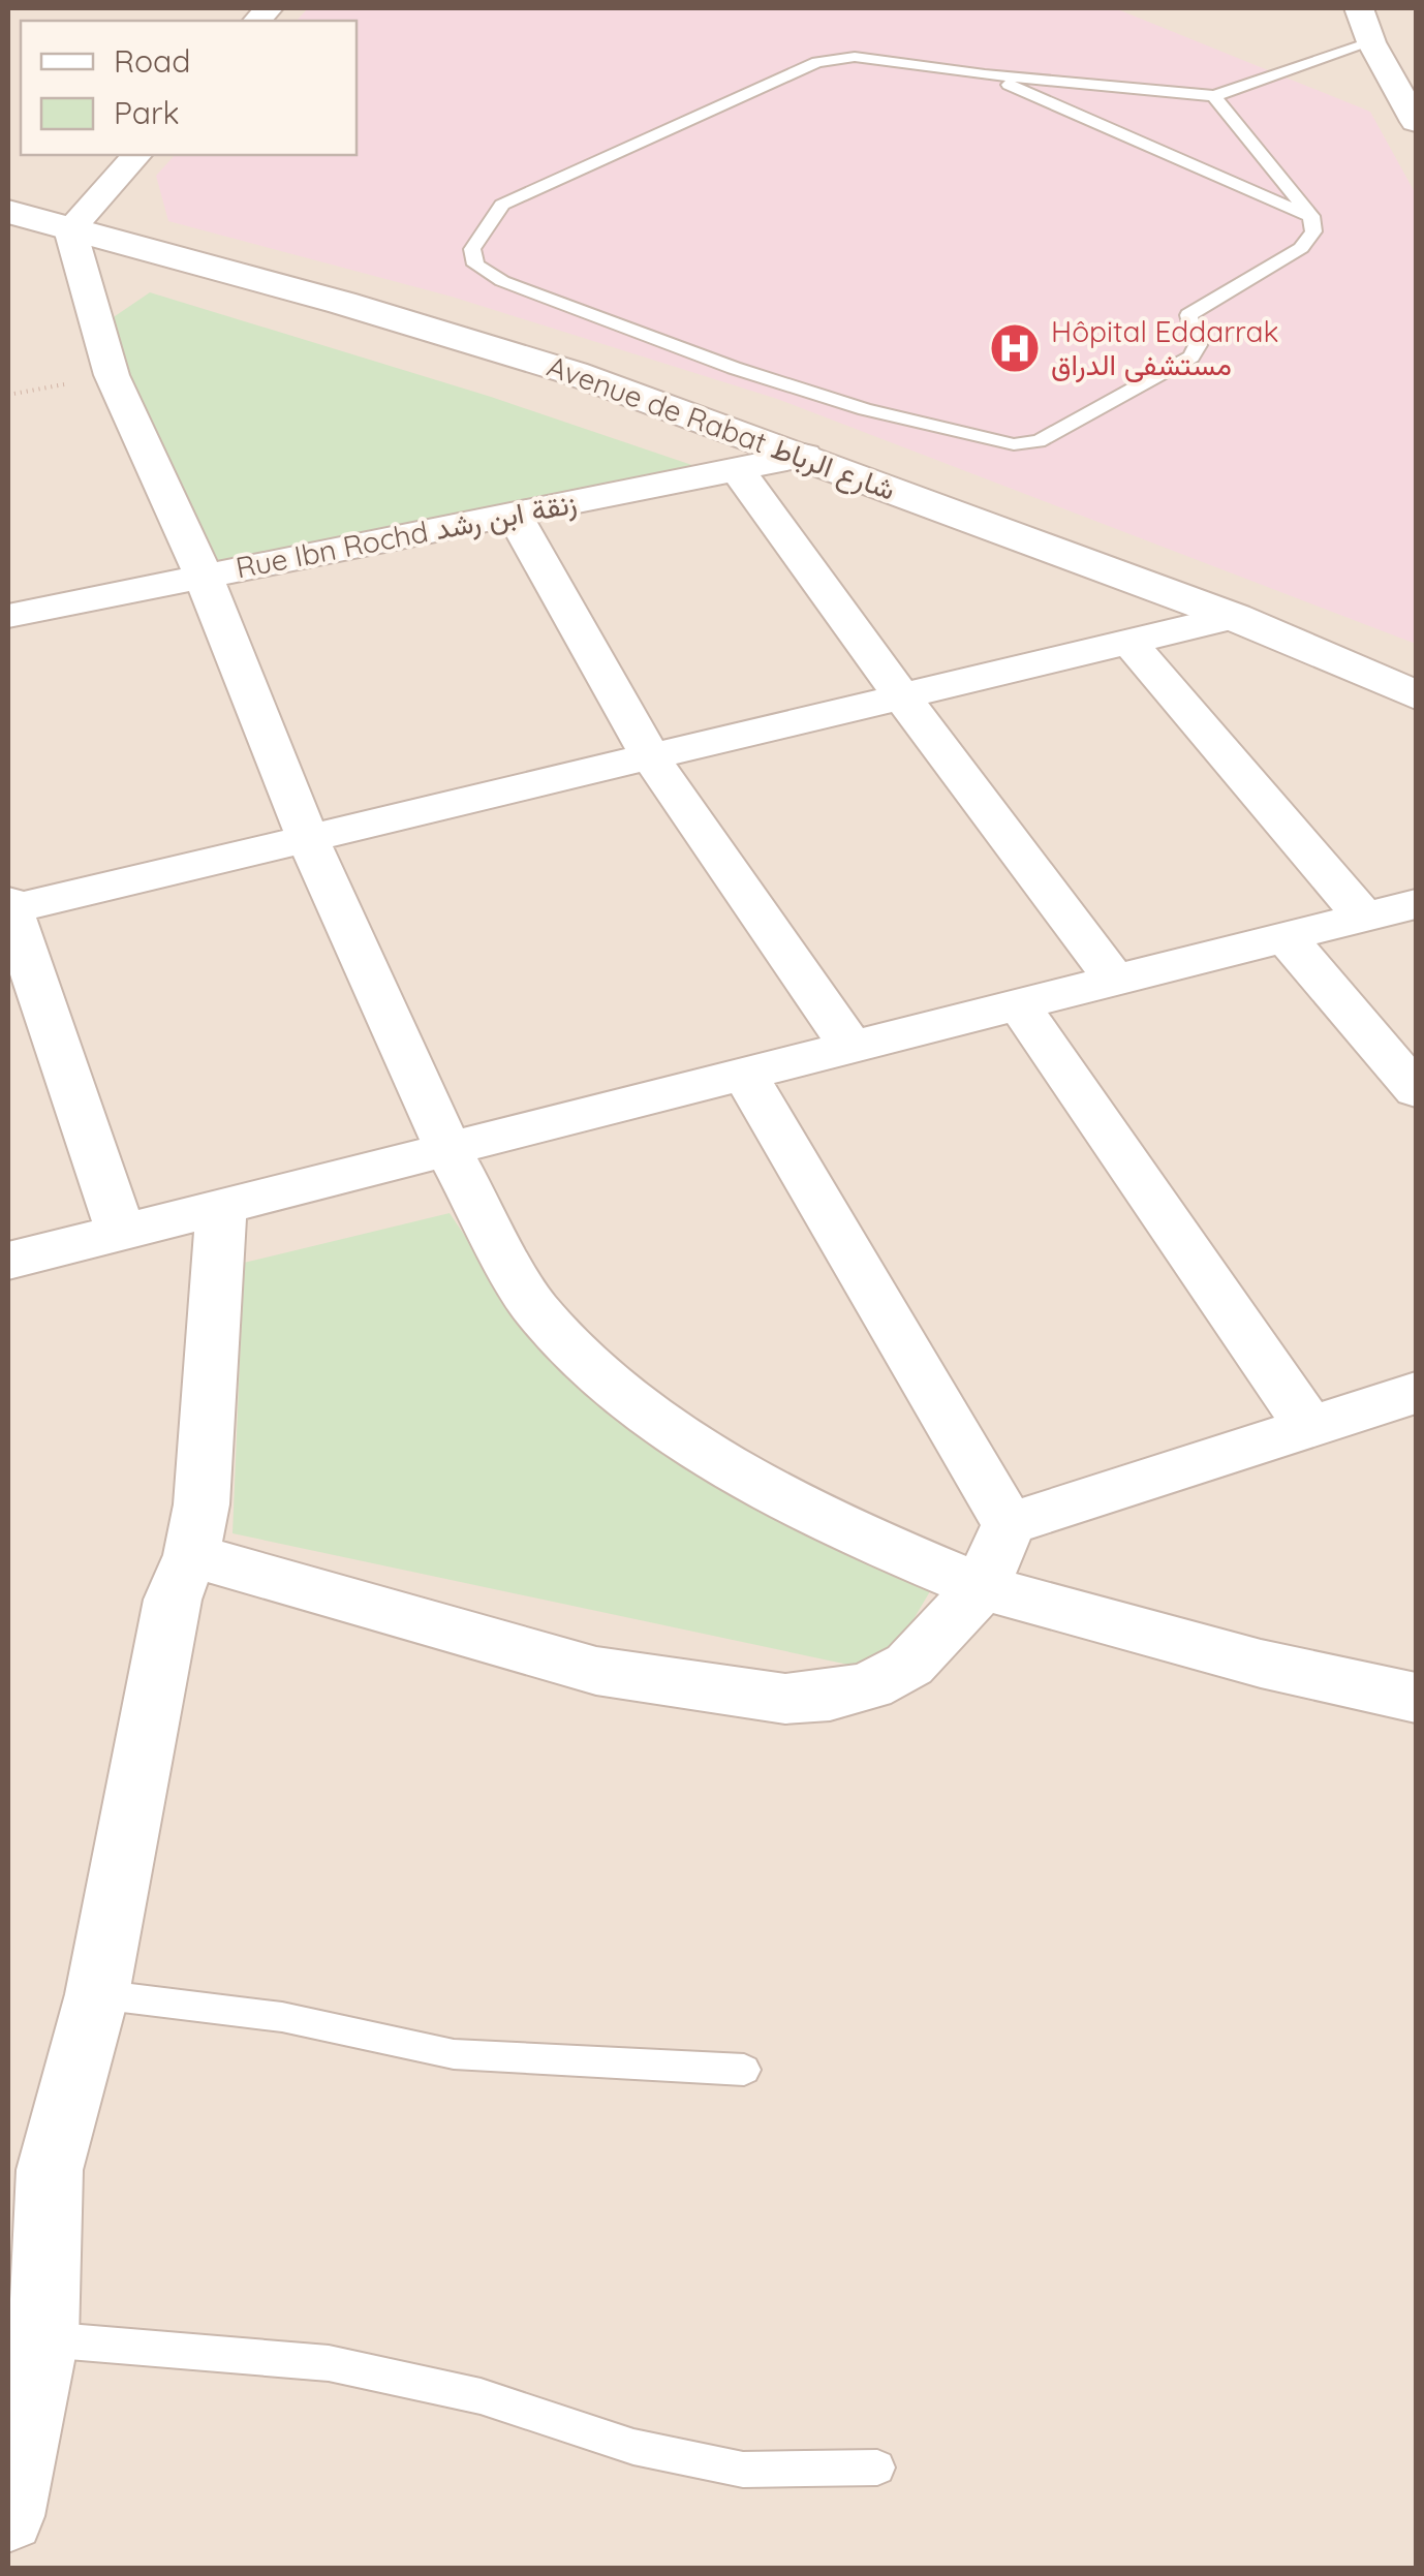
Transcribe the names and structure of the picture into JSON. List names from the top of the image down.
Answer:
{
  "streets": {
    "street": ["Avenue de Rabat شارع الرباط", "Rue Ibn Rochd زنقة ابن رشد"]
  },
  "crossings": [
    ["Avenue de Rabat شارع الرباط", "Rue Ibn Rochd زنقة ابن رشد"]
  ],
  "places": {
    "hospital": ["Hôpital Eddarrak مستشفى الدراق"]
  },
  "legend": ["Road", "Park"]
}
